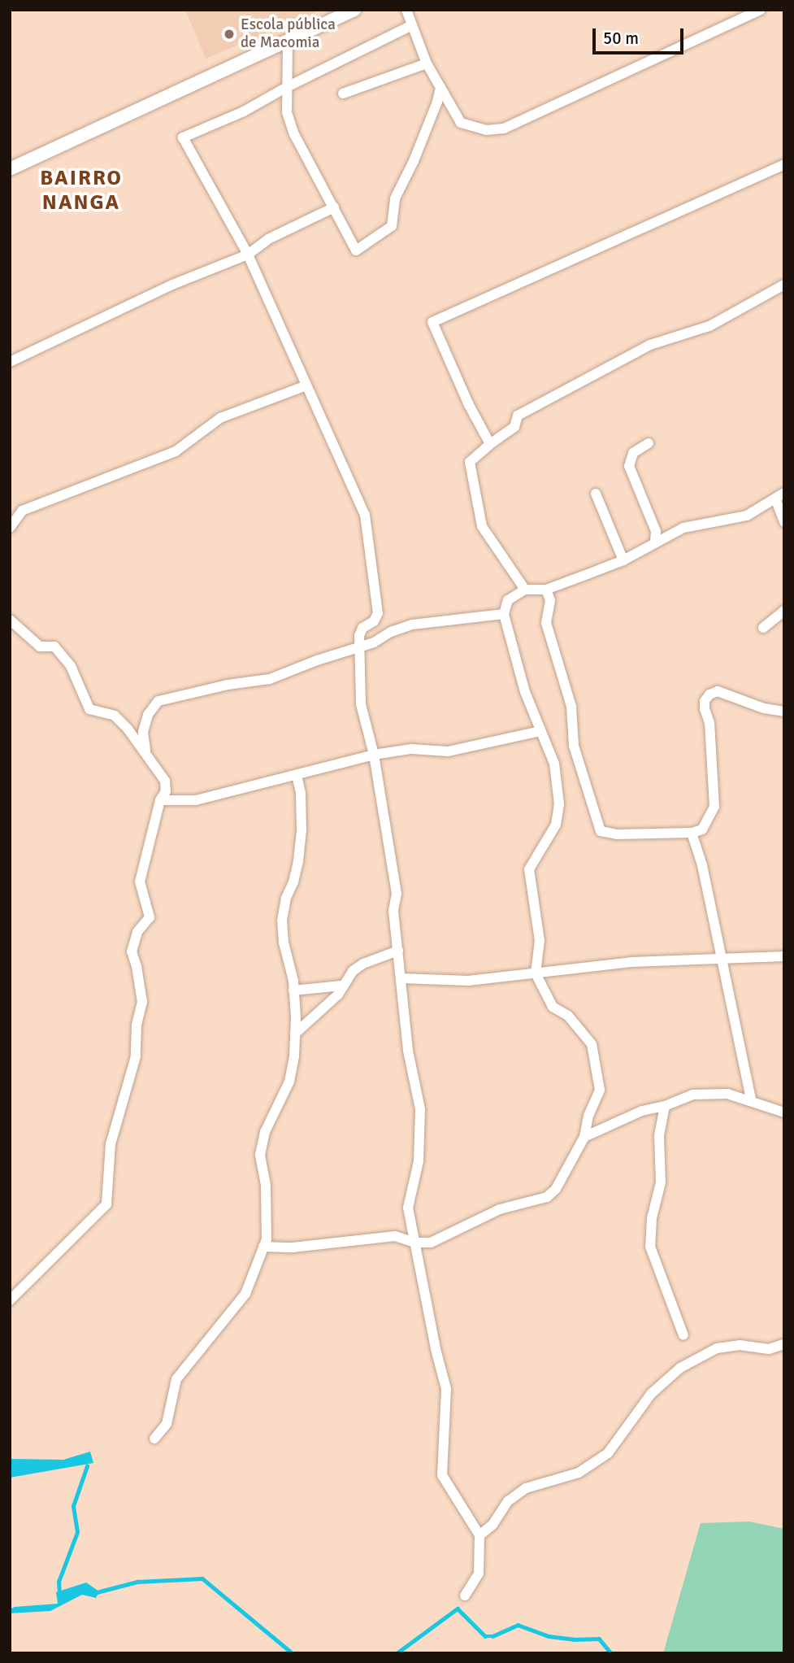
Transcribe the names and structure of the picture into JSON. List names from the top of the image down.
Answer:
{
  "districts": ["BAIRRO NANGA"],
  "places": ["Escola pública de Macomia"],
  "scale_bar": "50 m"
}
